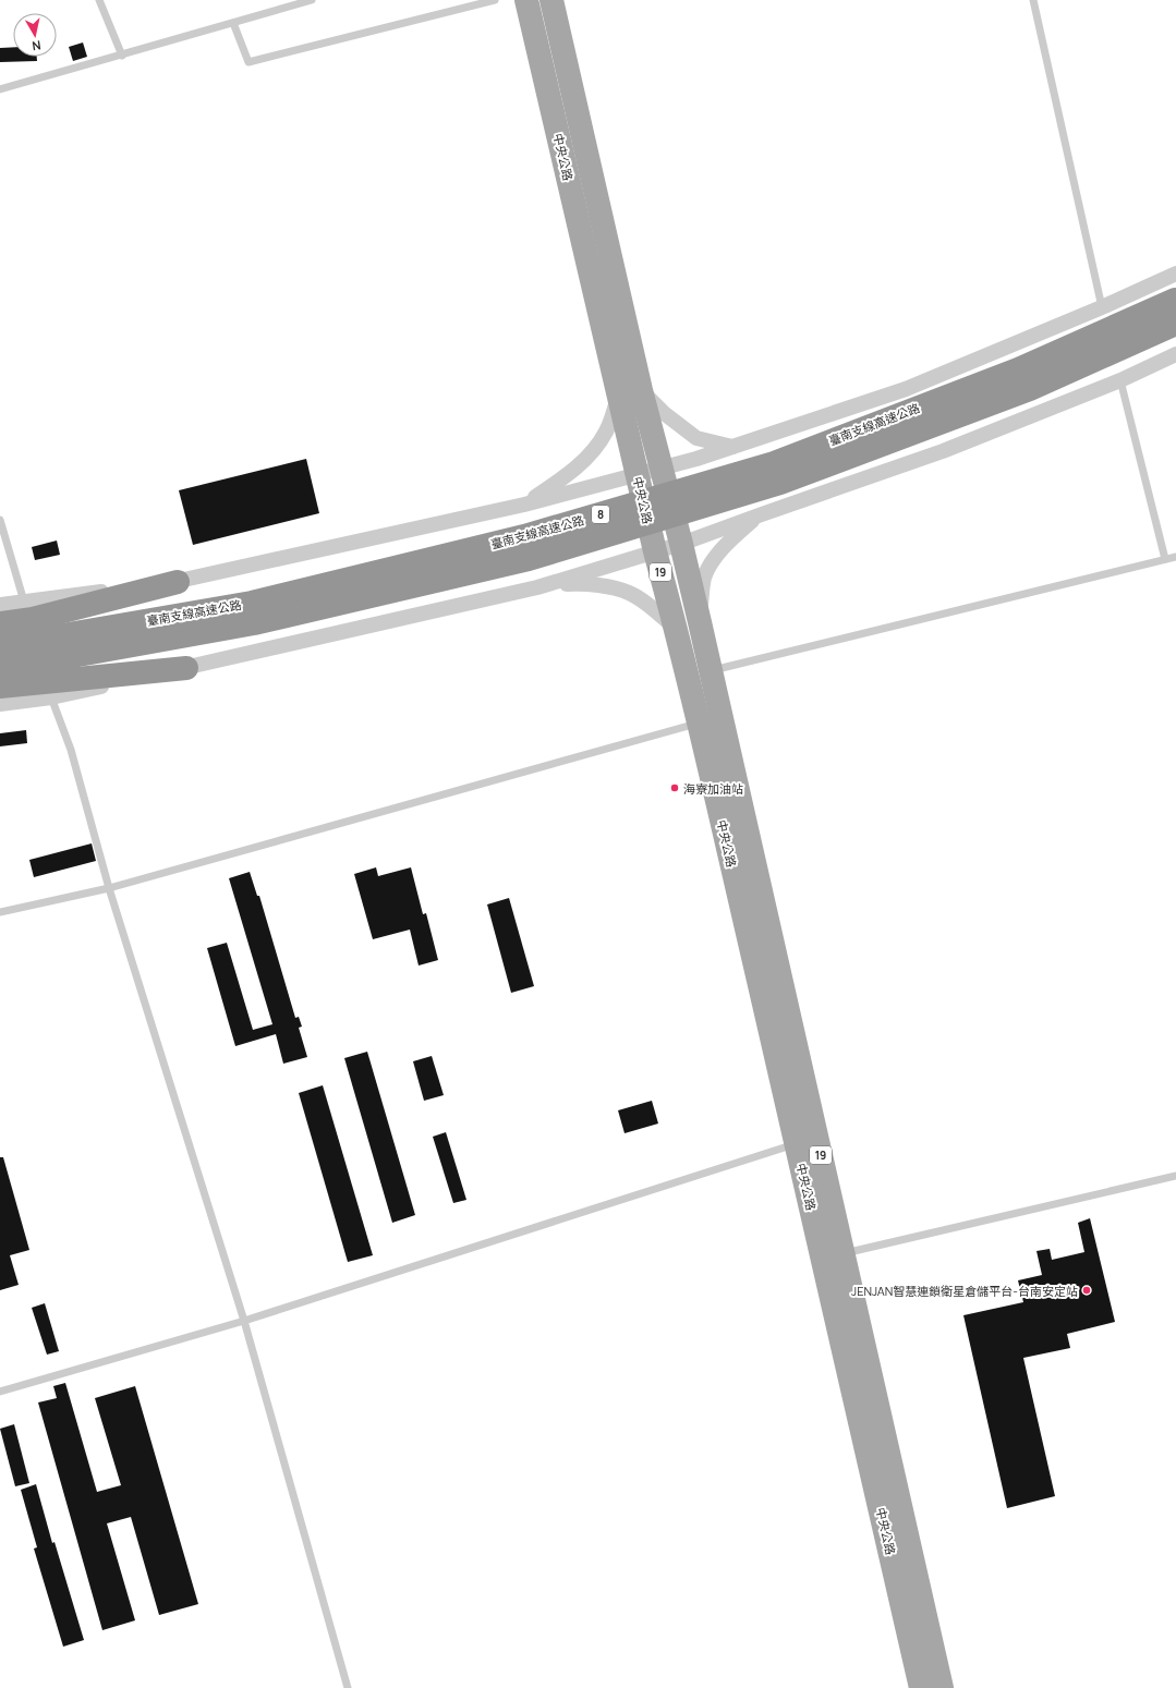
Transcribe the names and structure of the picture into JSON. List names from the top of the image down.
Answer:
{
  "streets": {
    "highway": ["臺南支線高速公路", "8"],
    "main road": ["中央公路", "19"]
  },
  "places": ["海寮加油站", "JENJAN智慧連鎖衛星倉儲平台-台南安定站"],
  "north": "bottom"
}
